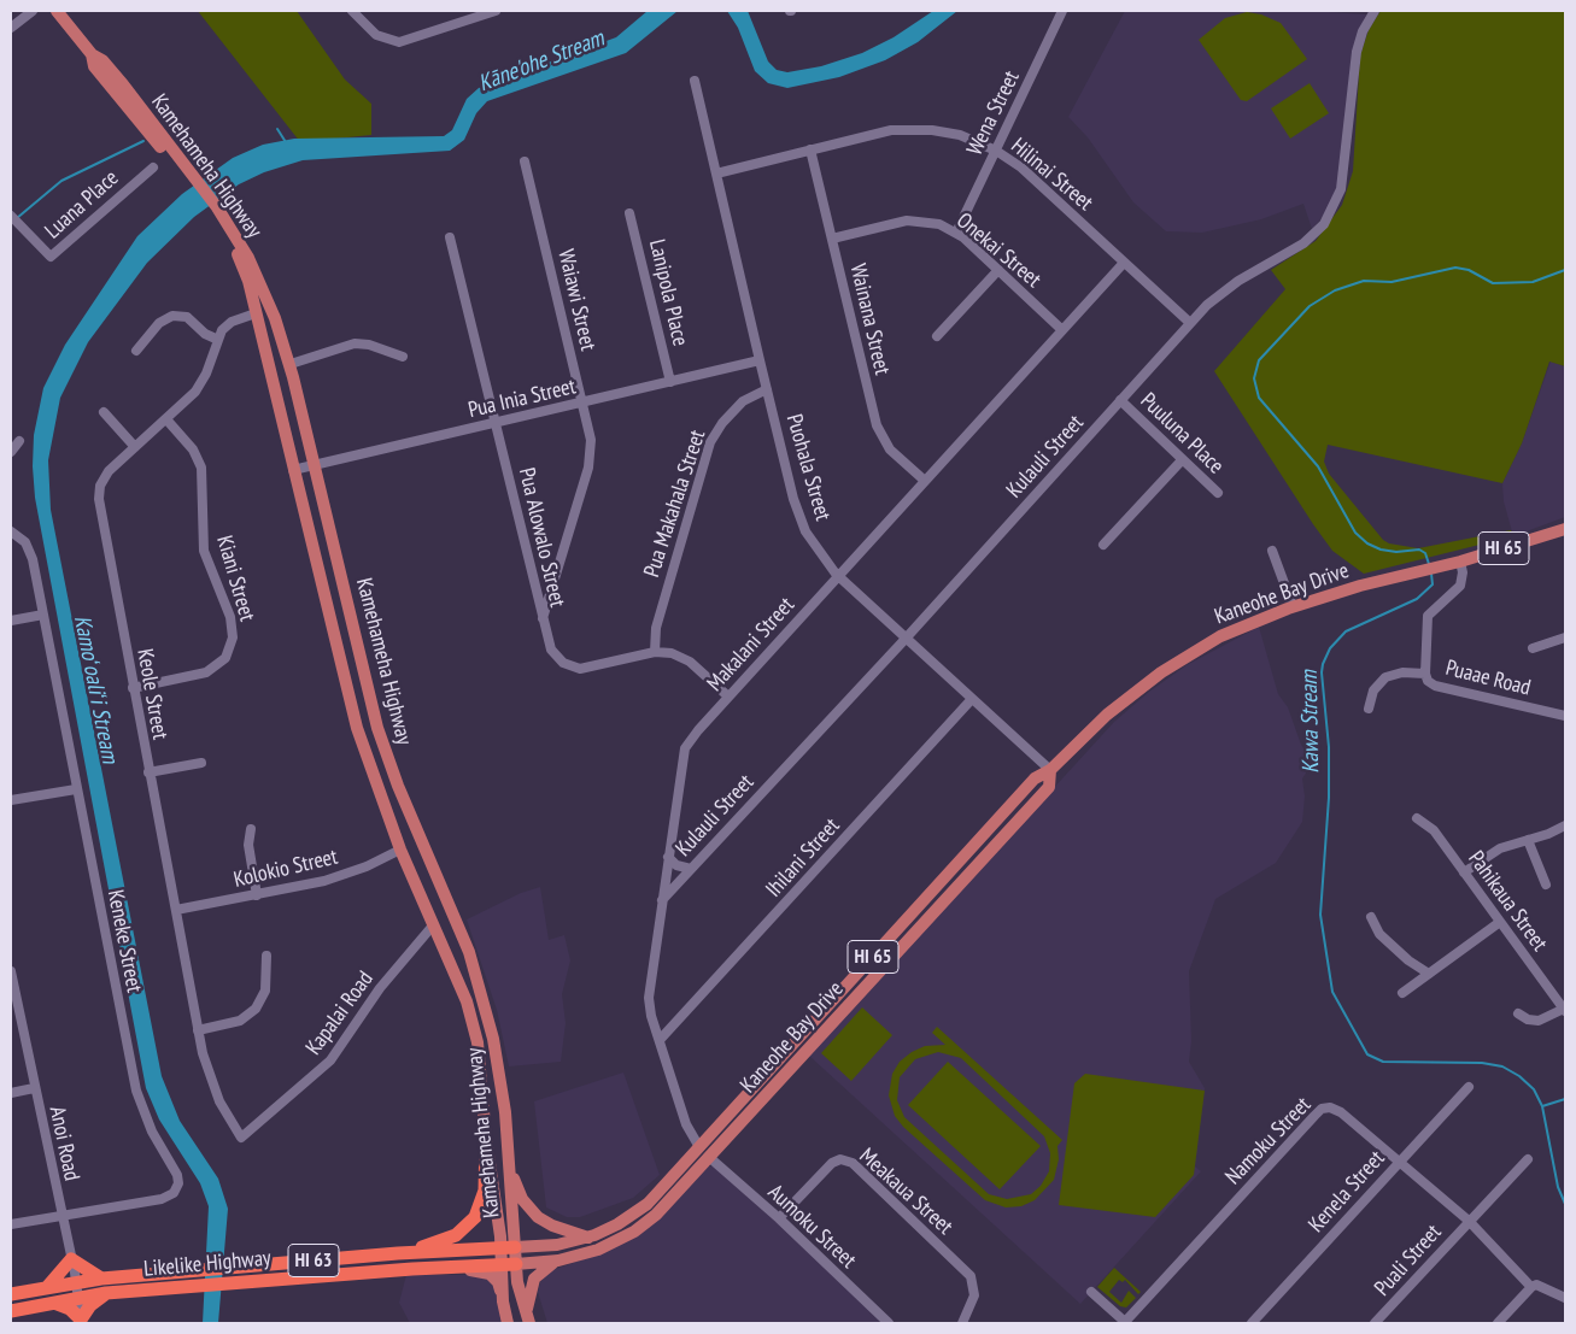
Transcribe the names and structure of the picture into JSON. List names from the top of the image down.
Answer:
{
  "streets": {
    "highway": ["HI 63", "Likelike Highway"],
    "main road": ["Kamehameha Highway", "HI 65", "Kaneohe Bay Drive"],
    "street": [
      "Wena Street",
      "Hilinai Street",
      "Luana Place",
      "Onekai Street",
      "Lanipola Place",
      "Waiawi Street",
      "Wainana Street",
      "Pua Inia Street",
      "Puuluna Place",
      "Kulauli Street",
      "Puohala Street",
      "Pua Makahala Street",
      "Pua Alowalo Street",
      "Kiani Street",
      "Makalani Street",
      "Puaae Road",
      "Keole Street",
      "Ihilani Street",
      "Kolokio Street",
      "Pahikaua Street",
      "Keneke Street",
      "Kapalai Road",
      "Namoku Street",
      "Anoi Road",
      "Meakaua Street",
      "Kenela Street",
      "Aumoku Street",
      "Puali Street"
    ]
  },
  "crossings": [
    ["Wena Street", "Hilinai Street"],
    ["Wena Street", "Onekai Street"],
    ["Kamehameha Highway", "Pua Inia Street"],
    ["Kamehameha Highway", "Kaneohe Bay Drive"],
    ["Kamehameha Highway", "Keole Street"],
    ["Kamehameha Highway", "Kolokio Street"],
    ["Kamehameha Highway", "Kapalai Road"],
    ["Kamehameha Highway", "Likelike Highway"],
    ["Hilinai Street", "Wainana Street"],
    ["Hilinai Street", "Kulauli Street"],
    ["Hilinai Street", "Puohala Street"],
    ["Hilinai Street", "Makalani Street"],
    ["Onekai Street", "Wainana Street"],
    ["Onekai Street", "Makalani Street"],
    ["Lanipola Place", "Pua Inia Street"],
    ["Waiawi Street", "Pua Inia Street"],
    ["Waiawi Street", "Pua Alowalo Street"],
    ["Wainana Street", "Makalani Street"],
    ["Pua Inia Street", "Puohala Street"],
    ["Pua Inia Street", "Pua Alowalo Street"],
    ["Puuluna Place", "Kulauli Street"],
    ["Kulauli Street", "Puohala Street"],
    ["Kulauli Street", "Makalani Street"],
    ["Puohala Street", "Pua Makahala Street"],
    ["Puohala Street", "Kaneohe Bay Drive"],
    ["Puohala Street", "Makalani Street"],
    ["Puohala Street", "Ihilani Street"],
    ["Pua Makahala Street", "Pua Alowalo Street"],
    ["Pua Alowalo Street", "Makalani Street"],
    ["Kiani Street", "Keole Street"],
    ["Kaneohe Bay Drive", "Makalani Street"],
    ["Kaneohe Bay Drive", "Puaae Road"],
    ["Kaneohe Bay Drive", "Aumoku Street"],
    ["Kaneohe Bay Drive", "Likelike Highway"],
    ["Makalani Street", "Ihilani Street"],
    ["Keole Street", "Kolokio Street"],
    ["Keole Street", "Kapalai Road"],
    ["Keneke Street", "Anoi Road"],
    ["Namoku Street", "Kenela Street"],
    ["Namoku Street", "Puali Street"],
    ["Anoi Road", "Likelike Highway"],
    ["Meakaua Street", "Aumoku Street"]
  ],
  "water": ["Kāne'ohe Stream", "Kamoʻoaliʻi Stream", "Kawa Stream"]
}
